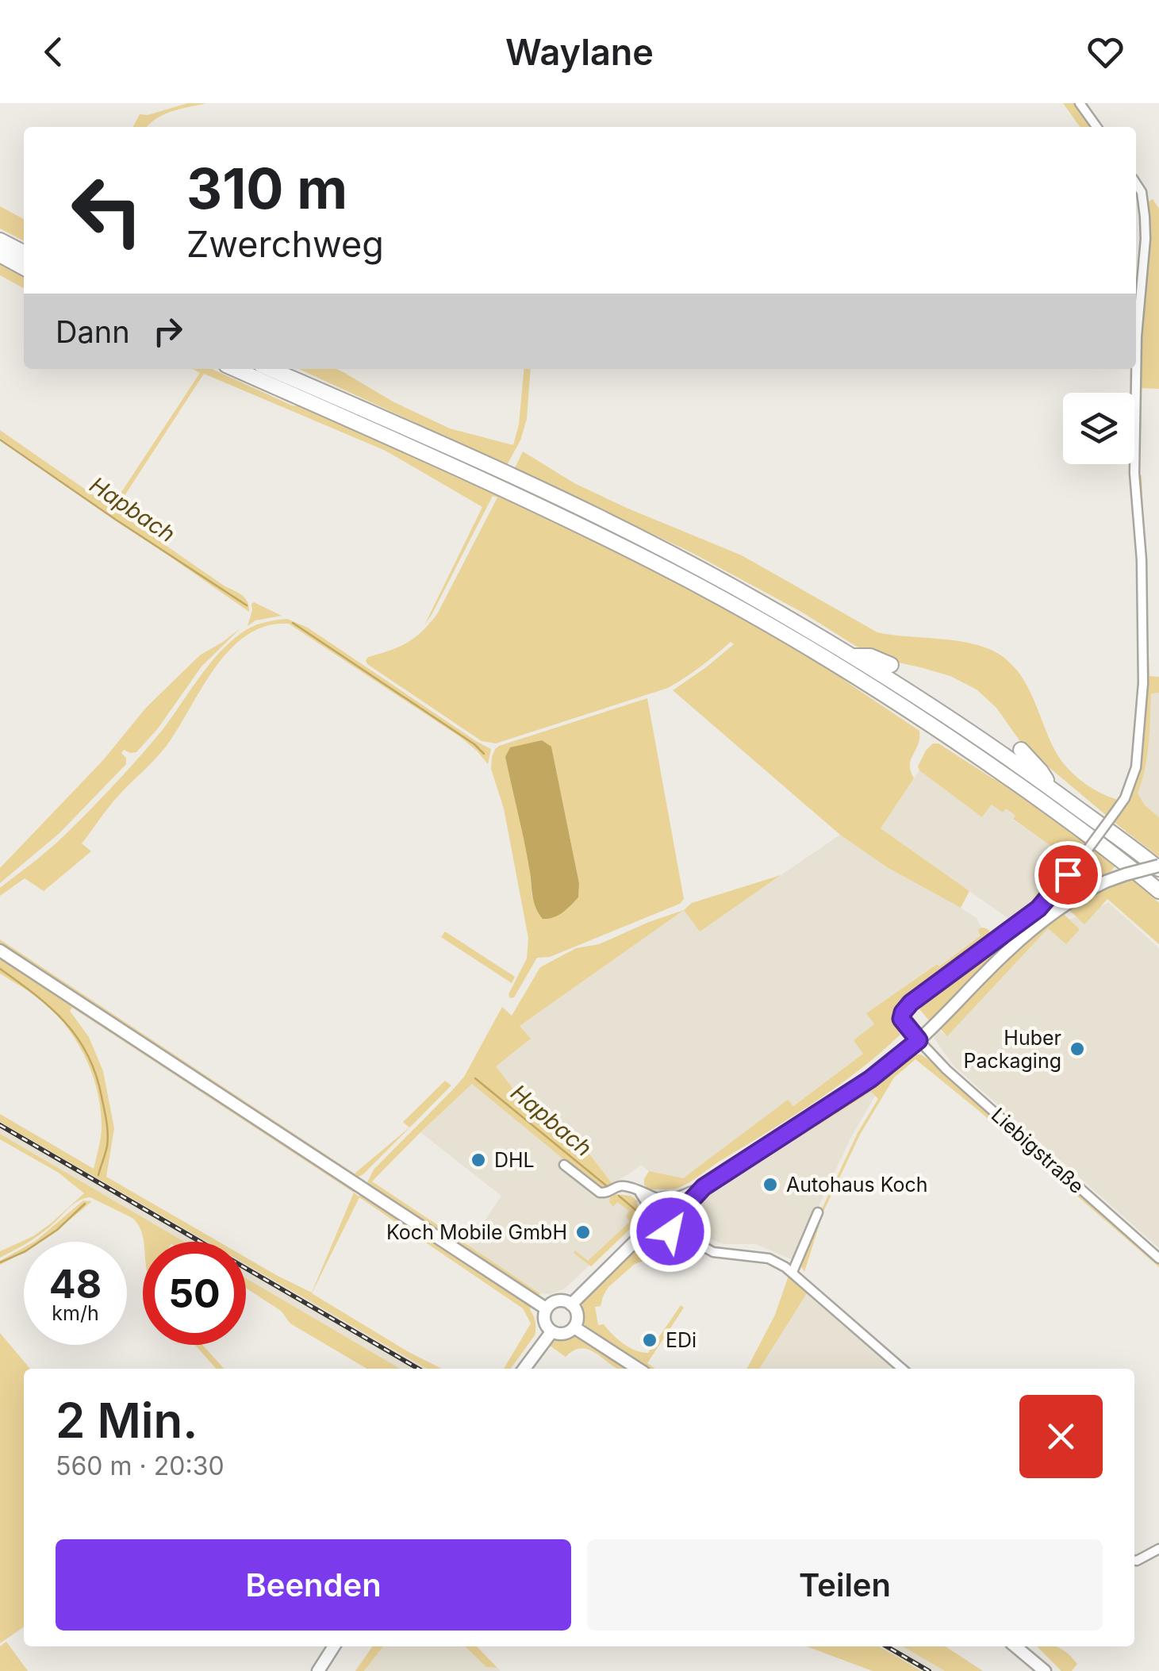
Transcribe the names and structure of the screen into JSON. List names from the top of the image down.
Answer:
{
  "streets": {
    "street": ["Liebigstraße"]
  },
  "water": ["Hapbach"],
  "places": [
    "Huber Packaging",
    "DHL",
    "Autohaus Koch",
    "Koch Mobile GmbH",
    "EDi"
  ],
  "page": {
    "header": "Waylane",
    "turn": ["310 m", "Zwerchweg"],
    "then": "Dann",
    "speed": "48 km/h",
    "limit": "50",
    "heading": ["2 Min.", "560 m · 20:30"],
    "buttons": ["Beenden", "Teilen"]
  }
}
